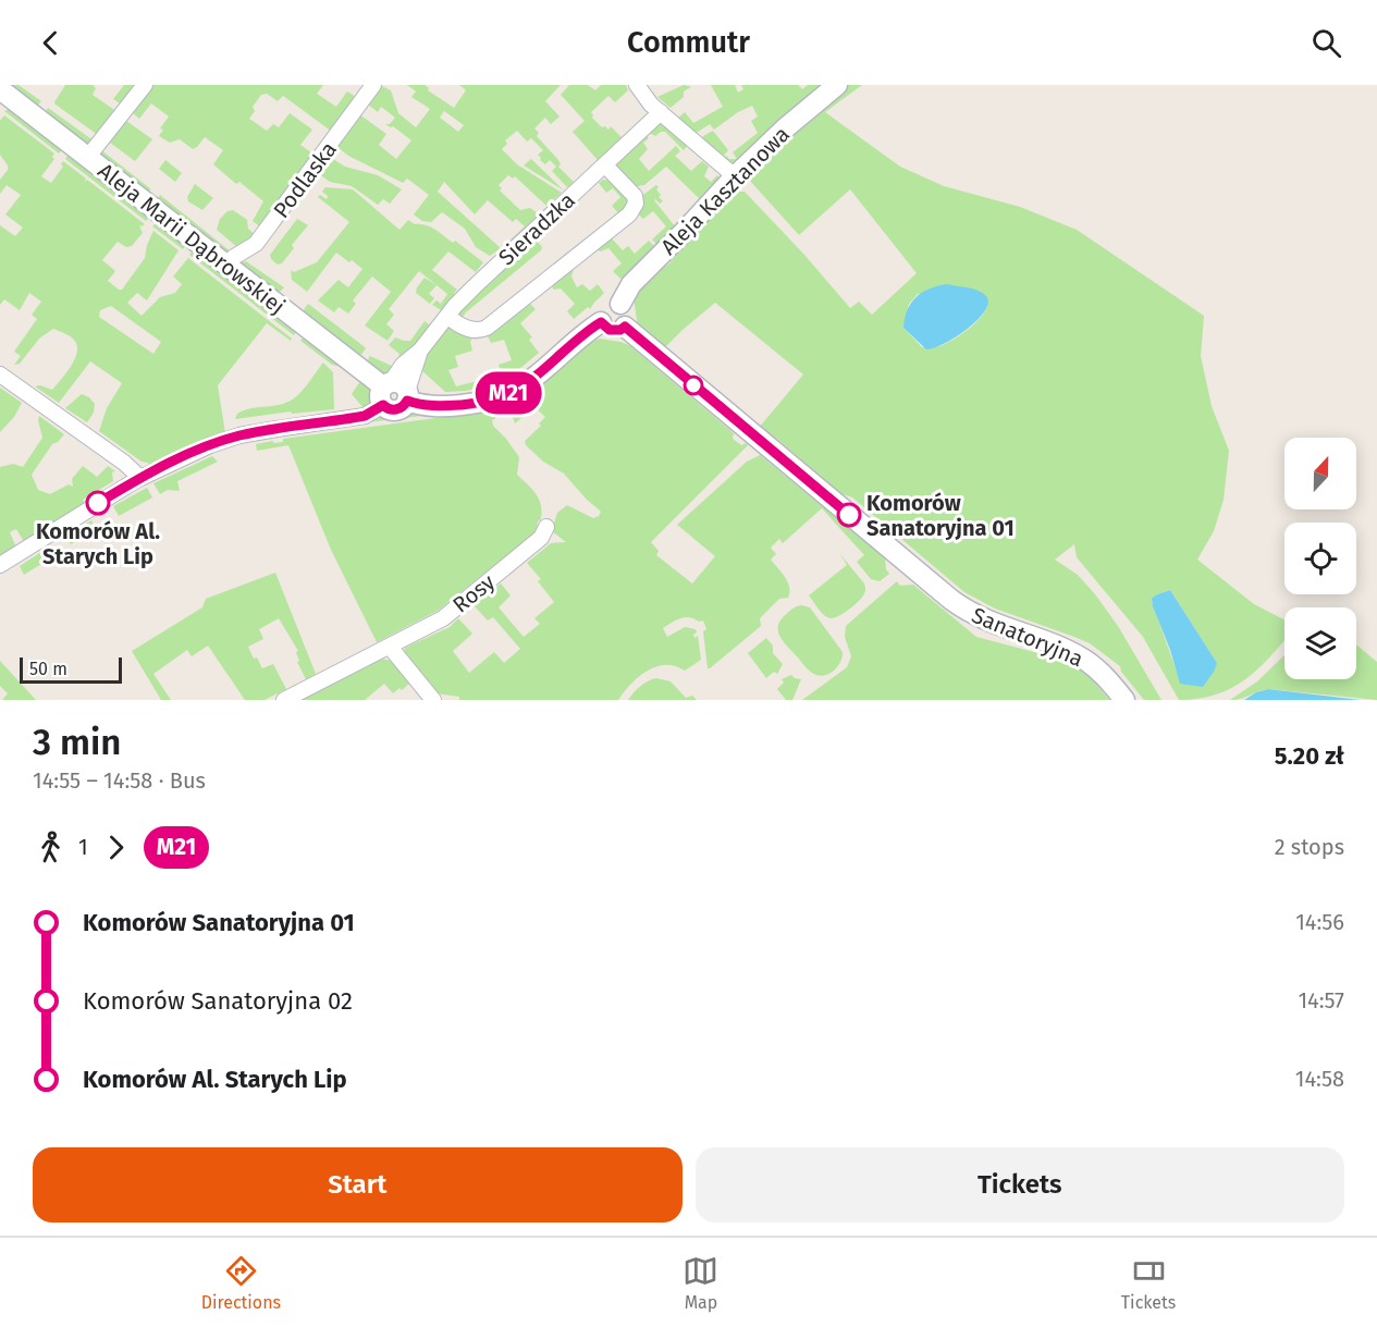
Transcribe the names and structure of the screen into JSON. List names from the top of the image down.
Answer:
{
  "streets": {
    "street": [
      "Podlaska",
      "Aleja Kasztanowa",
      "Sieradzka",
      "Aleja Marii Dąbrowskiej",
      "Rosy",
      "Sanatoryjna"
    ]
  },
  "crossings": [
    ["Podlaska", "Aleja Marii Dąbrowskiej"],
    ["Aleja Kasztanowa", "Sanatoryjna"],
    ["Sieradzka", "Aleja Marii Dąbrowskiej"]
  ],
  "places": ["Komorów Al. Starych Lip", "Komorów Sanatoryjna 01"],
  "lines": ["bus line M21"],
  "scale_bar": "50 m",
  "north": "top",
  "page": {
    "header": "Commutr",
    "on_map": "M21",
    "scale": "50 m",
    "heading": ["3 min", "14:55 – 14:58 · Bus", "5.20 zł"],
    "legs": ["1", "M21", "2 stops"],
    "list": [
      {
        "name": "Komorów Sanatoryjna 01",
        "value": "14:56"
      },
      {
        "name": "Komorów Sanatoryjna 02",
        "value": "14:57"
      },
      {
        "name": "Komorów Al. Starych Lip",
        "value": "14:58"
      }
    ],
    "buttons": ["Start", "Tickets"],
    "tabs": ["Directions", "Map", "Tickets"]
  }
}
